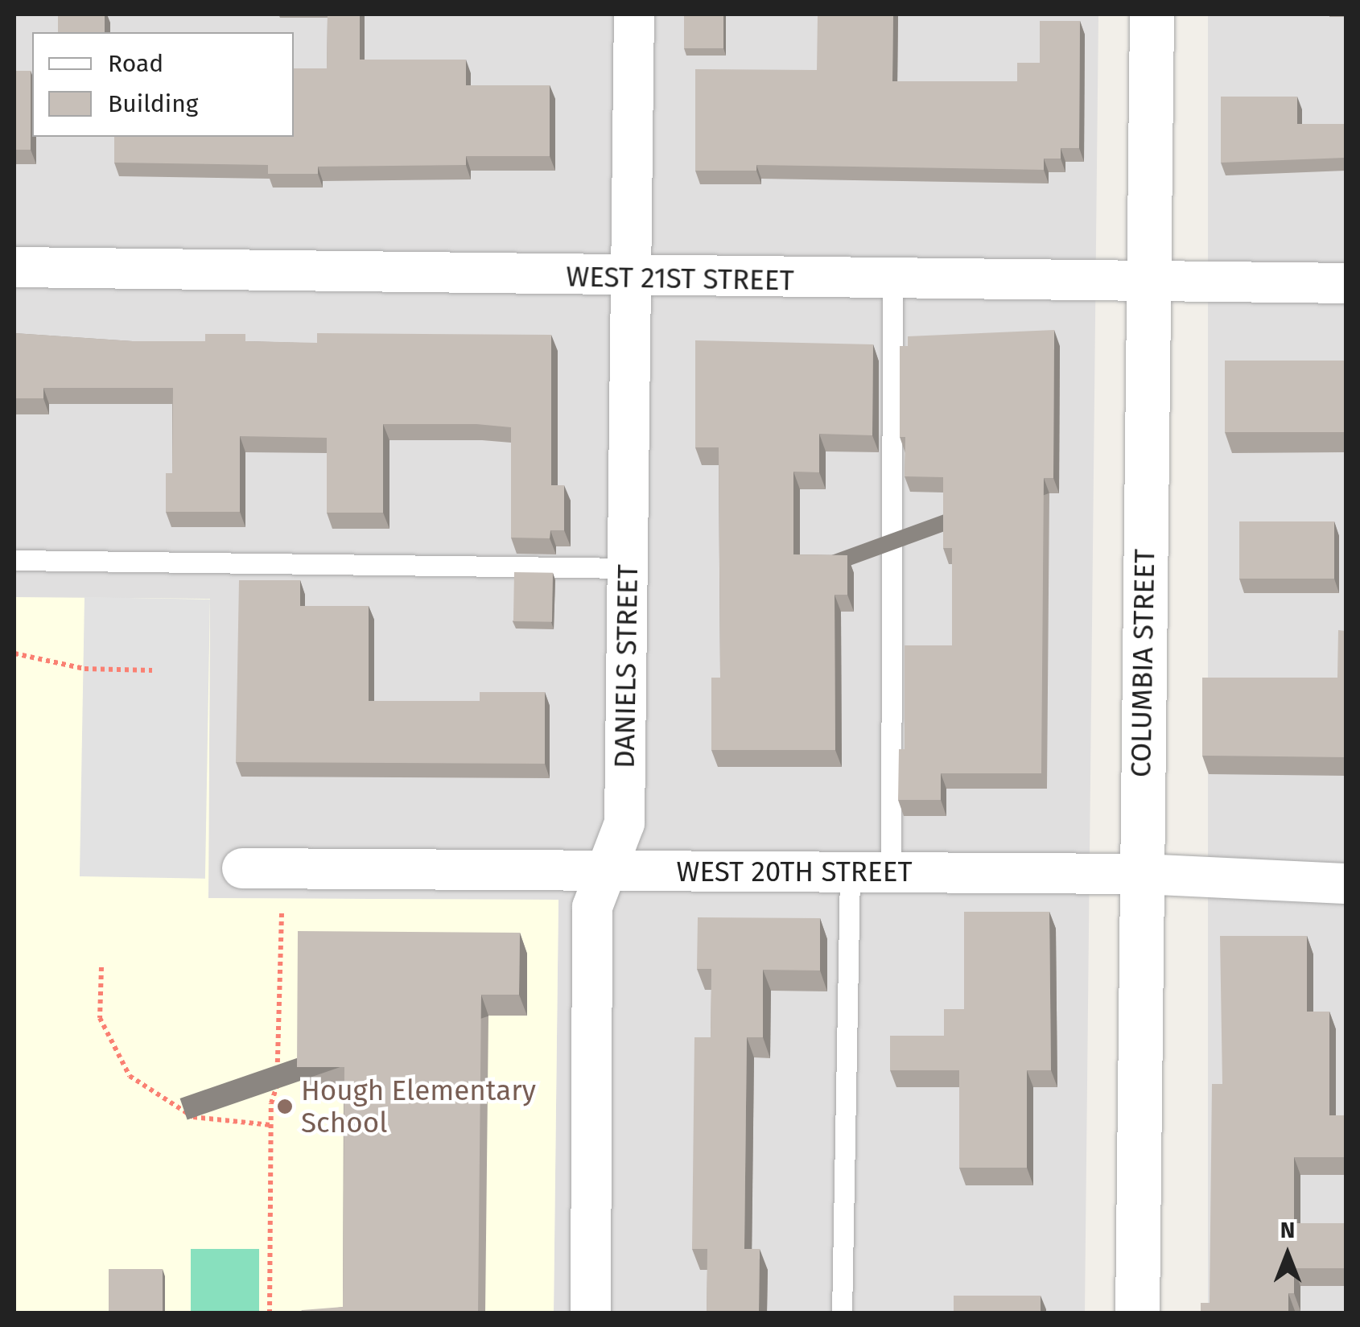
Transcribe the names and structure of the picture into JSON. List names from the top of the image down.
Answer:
{
  "streets": {
    "street": [
      "WEST 21ST STREET",
      "COLUMBIA STREET",
      "DANIELS STREET",
      "WEST 20TH STREET"
    ]
  },
  "crossings": [
    ["WEST 21ST STREET", "COLUMBIA STREET"],
    ["WEST 21ST STREET", "DANIELS STREET"],
    ["COLUMBIA STREET", "WEST 20TH STREET"],
    ["DANIELS STREET", "WEST 20TH STREET"]
  ],
  "places": ["Hough Elementary School"],
  "legend": ["Road", "Building"],
  "north": "top"
}
